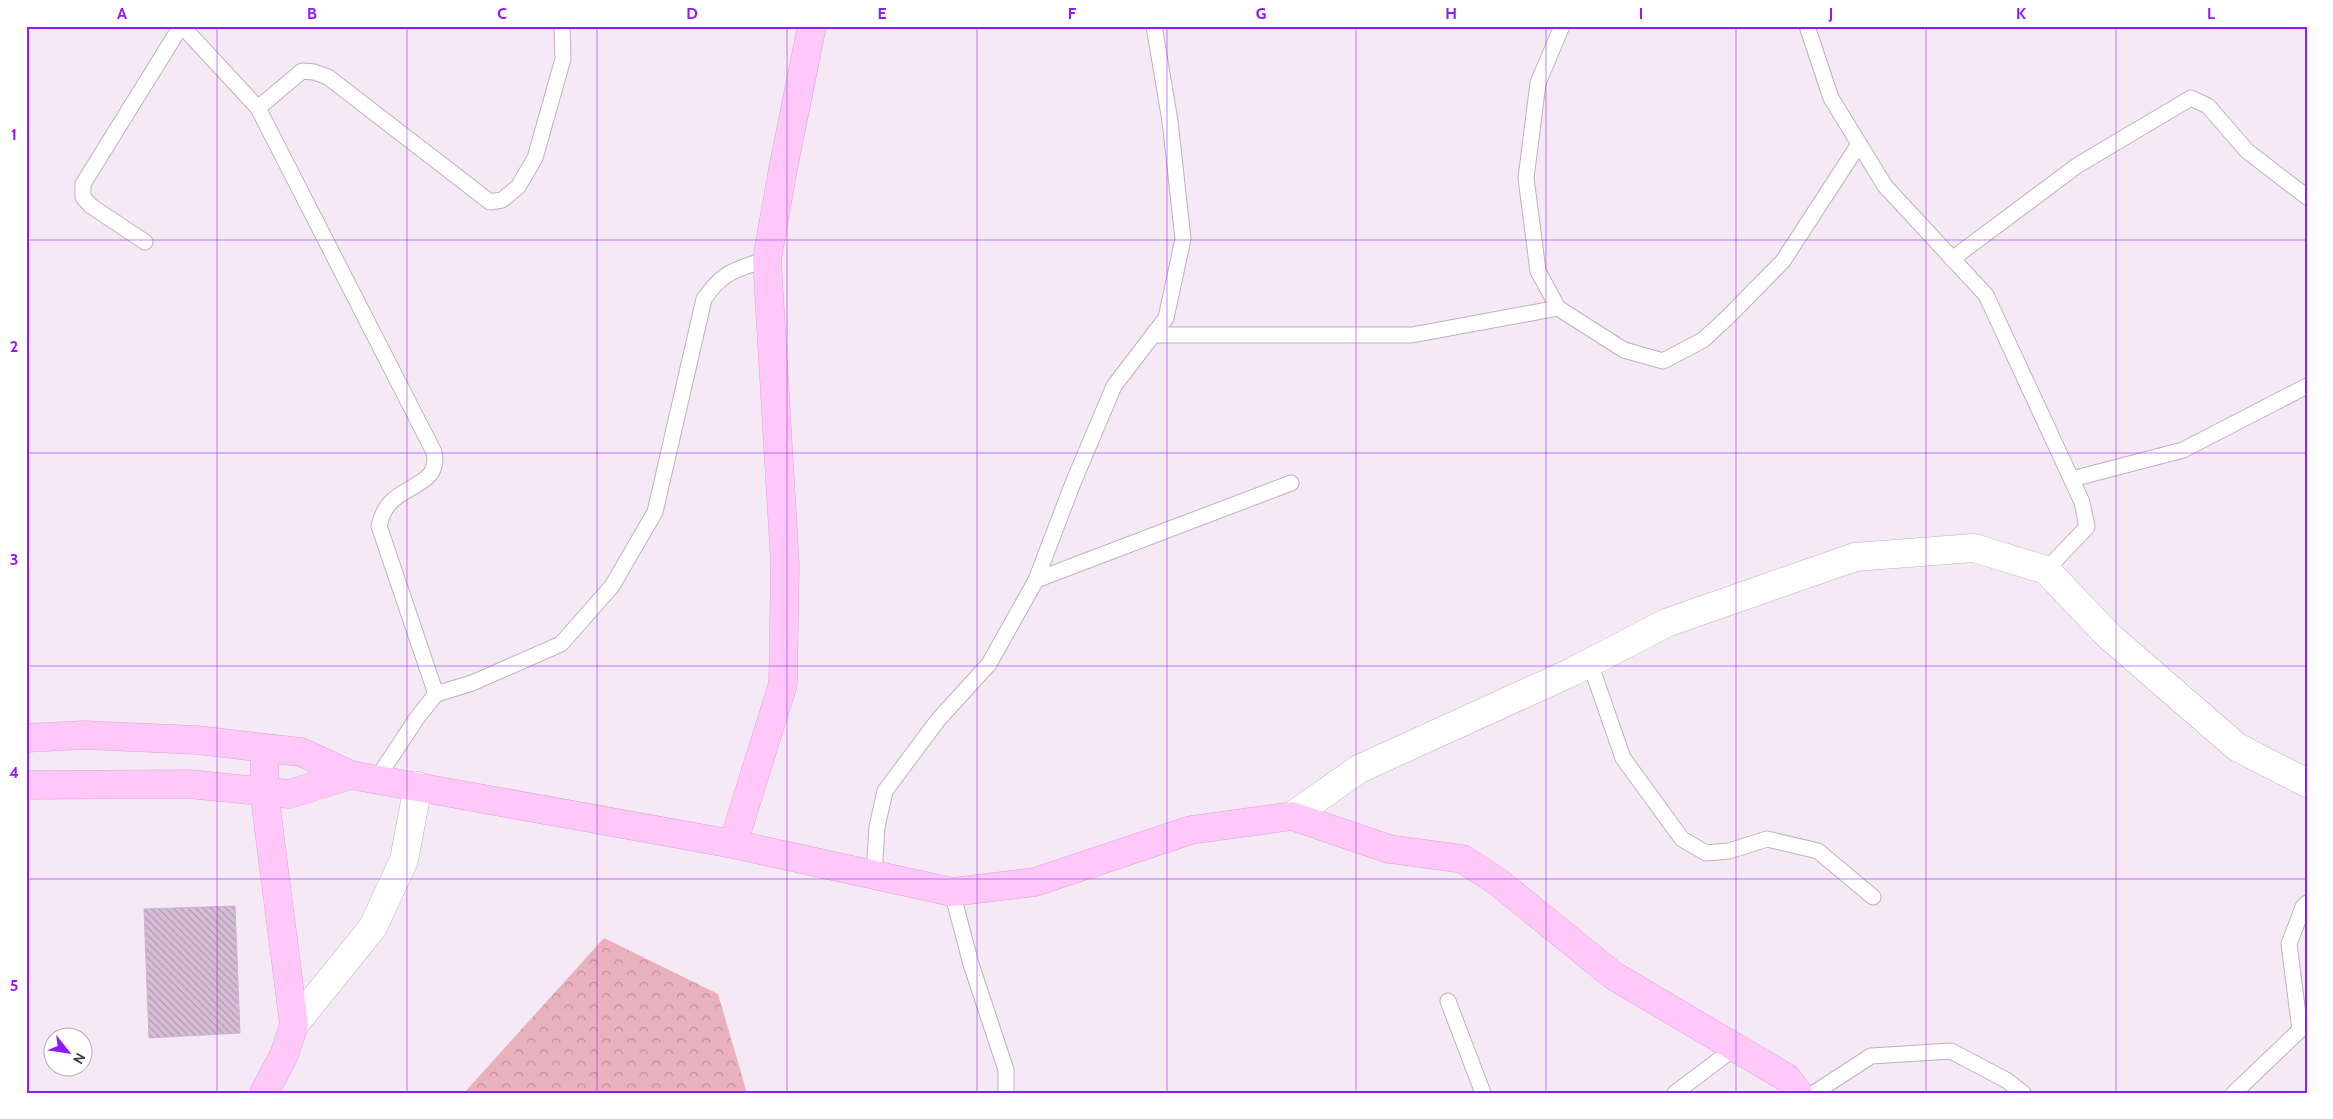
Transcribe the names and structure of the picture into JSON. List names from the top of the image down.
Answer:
{
  "north": "bottom right",
  "grid": {
    "columns": [
      "A",
      "B",
      "C",
      "D",
      "E",
      "F",
      "G",
      "H",
      "I",
      "J",
      "K",
      "L"
    ],
    "rows": [
      "1",
      "2",
      "3",
      "4",
      "5"
    ]
  }
}
